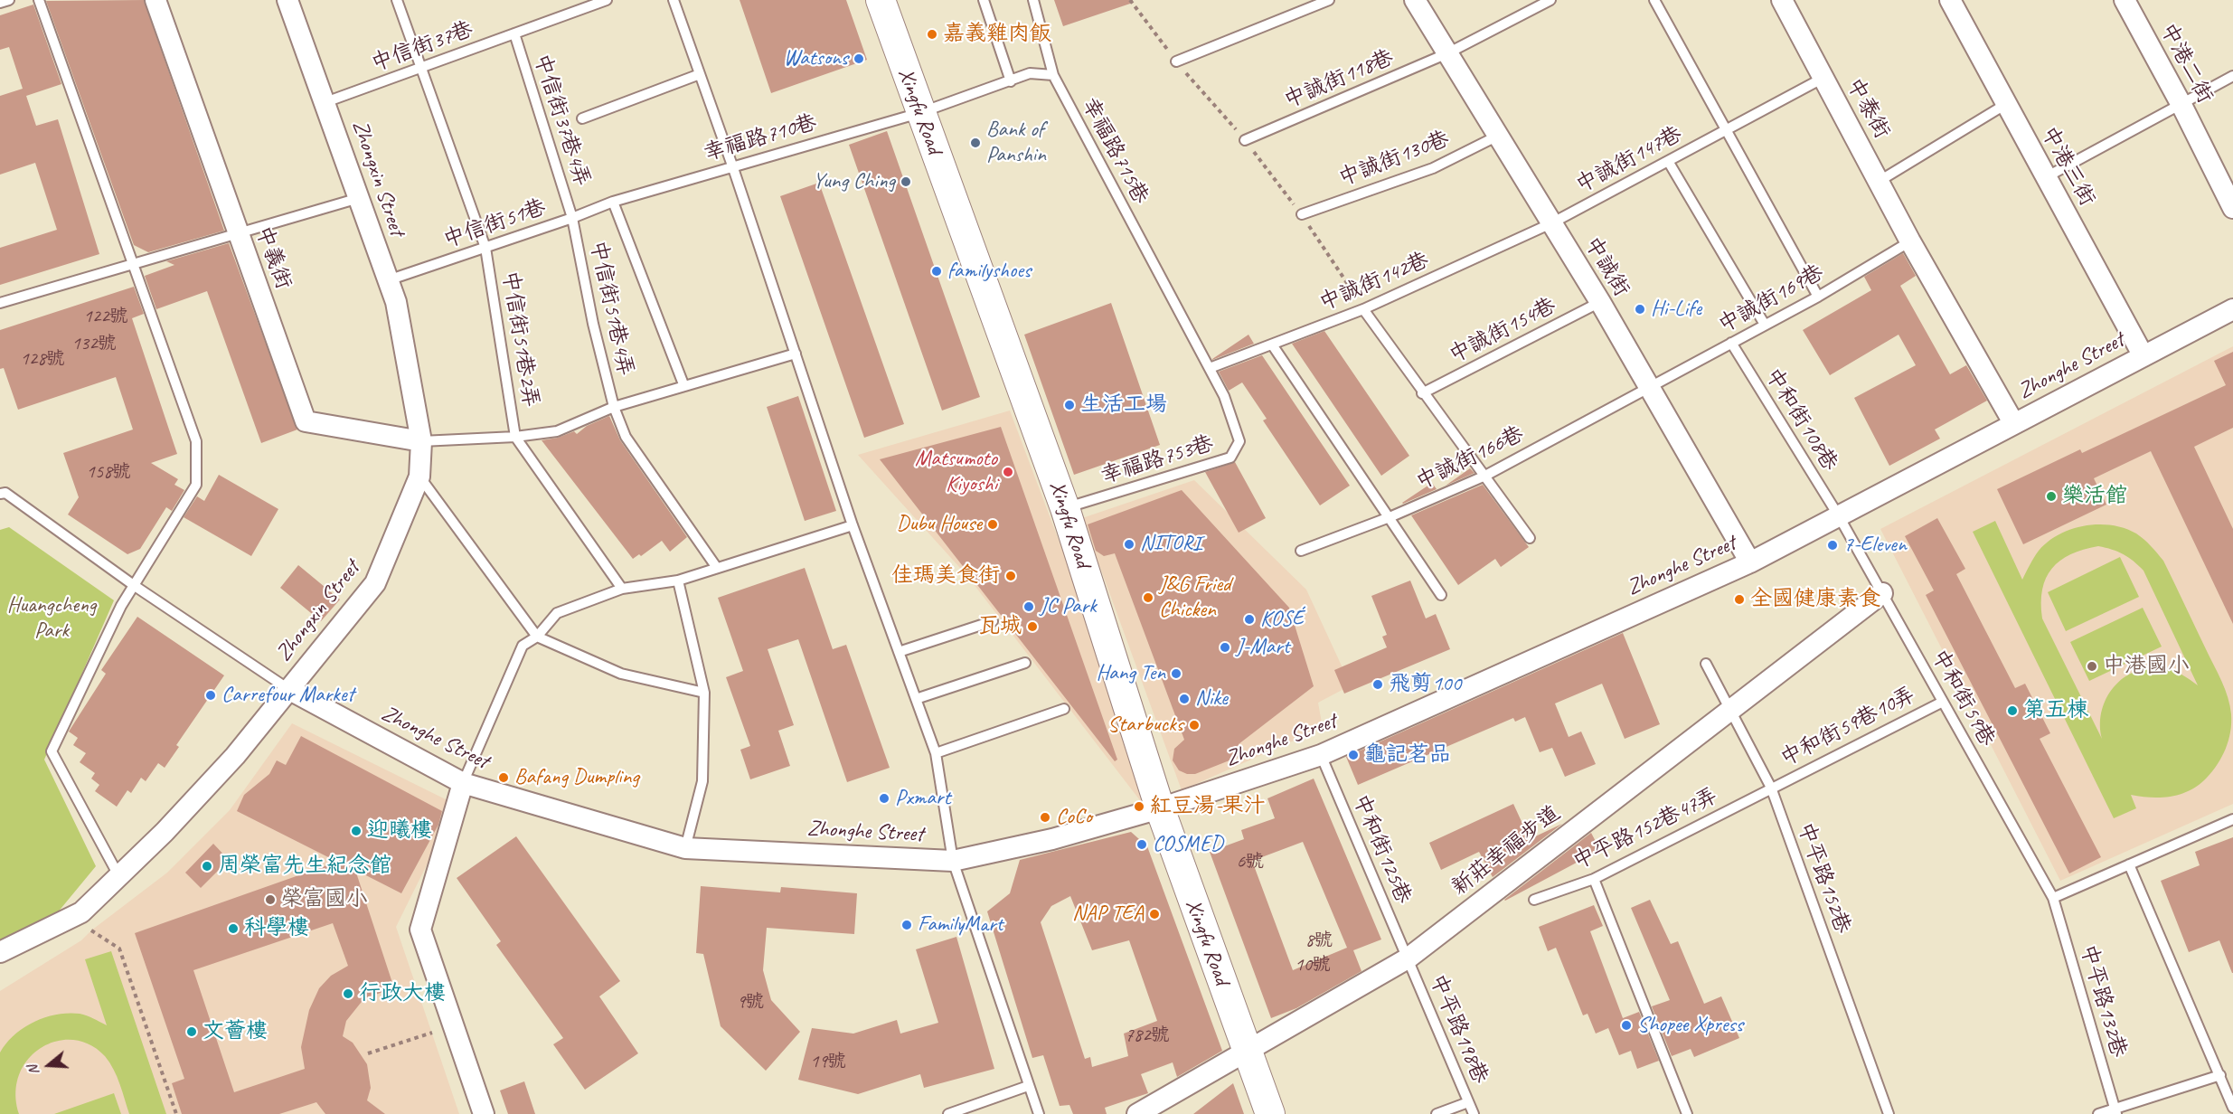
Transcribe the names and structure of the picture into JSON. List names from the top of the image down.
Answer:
{
  "streets": {
    "street": [
      "中港二街",
      "中泰街",
      "Xingfu Road",
      "中港三街",
      "Zhongxin Street",
      "中義街",
      "中誠街",
      "Zhonghe Street",
      "新莊幸福步道"
    ],
    "lane": [
      "中信街37巷",
      "中誠街118巷",
      "中信街37巷4弄",
      "幸福路710巷",
      "幸福路715巷",
      "中誠街130巷",
      "中誠街147巷",
      "中信街51巷",
      "中誠街142巷",
      "中誠街169巷",
      "中信街51巷4弄",
      "中誠街154巷",
      "中信街51巷2弄",
      "中和街108巷",
      "中誠街166巷",
      "幸福路753巷",
      "中和街59巷",
      "中和街59巷10弄",
      "中平路152巷47弄",
      "中和街125巷",
      "中平路152巷",
      "中平路132巷",
      "中平路198巷"
    ]
  },
  "crossings": [
    ["中信街37巷", "中信街37巷4弄"],
    ["中信街37巷", "Zhongxin Street"],
    ["中信街37巷", "中信街51巷2弄"],
    ["中誠街118巷", "中誠街"],
    ["中泰街", "中誠街147巷"],
    ["中泰街", "中誠街169巷"],
    ["中泰街", "Zhonghe Street"],
    ["Xingfu Road", "幸福路710巷"],
    ["Xingfu Road", "Zhonghe Street"],
    ["Xingfu Road", "幸福路753巷"],
    ["Xingfu Road", "新莊幸福步道"],
    ["中信街37巷4弄", "中信街51巷"],
    ["中信街37巷4弄", "中信街51巷4弄"],
    ["幸福路710巷", "中信街51巷"],
    ["幸福路715巷", "中誠街142巷"],
    ["幸福路715巷", "幸福路753巷"],
    ["中誠街130巷", "中誠街"],
    ["中誠街147巷", "中誠街"],
    ["中誠街147巷", "中誠街142巷"],
    ["中港三街", "Zhonghe Street"],
    ["Zhongxin Street", "中信街51巷"],
    ["Zhongxin Street", "中義街"],
    ["Zhongxin Street", "Zhonghe Street"],
    ["中信街51巷", "中信街51巷4弄"],
    ["中信街51巷", "中信街51巷2弄"],
    ["中誠街", "中誠街142巷"],
    ["中誠街", "中誠街169巷"],
    ["中誠街", "中誠街154巷"],
    ["中誠街", "Zhonghe Street"],
    ["中誠街", "中誠街166巷"],
    ["中誠街142巷", "幸福路753巷"],
    ["中誠街169巷", "中和街108巷"],
    ["中誠街169巷", "中誠街166巷"],
    ["Zhonghe Street", "中和街108巷"],
    ["Zhonghe Street", "中和街59巷"],
    ["Zhonghe Street", "中和街125巷"],
    ["中和街108巷", "中和街59巷"],
    ["中和街59巷", "中和街59巷10弄"],
    ["中和街59巷", "新莊幸福步道"],
    ["中和街59巷", "中平路132巷"],
    ["中和街59巷10弄", "中平路152巷47弄"],
    ["中和街59巷10弄", "中平路152巷"],
    ["中平路152巷47弄", "中平路152巷"],
    ["中和街125巷", "新莊幸福步道"],
    ["中和街125巷", "中平路198巷"],
    ["新莊幸福步道", "中平路152巷"],
    ["新莊幸福步道", "中平路198巷"]
  ],
  "parks": ["Huangcheng Park"],
  "places": [
    "嘉義雞肉飯",
    "Watsons",
    "Bank of Panshin",
    "Yung Ching",
    "familyshoes",
    "Hi-Life",
    "生活工場",
    "Matsumoto Kiyoshi",
    "樂活館",
    "Dubu House",
    "NITORI",
    "7-Eleven",
    "佳瑪美食街",
    "J&G Fried Chicken",
    "全國健康素食",
    "JC Park",
    "KOSÉ",
    "瓦城",
    "J-Mart",
    "中港國小",
    "Hang Ten",
    "飛剪100",
    "Carrefour Market",
    "Nike",
    "第五棟",
    "Starbucks",
    "龜記茗品",
    "Bafang Dumpling",
    "Pxmart",
    "紅豆湯-果汁",
    "CoCo",
    "迎曦樓",
    "COSMED",
    "周榮富先生紀念館",
    "榮富國小",
    "NAP TEA",
    "FamilyMart",
    "科學樓",
    "行政大樓",
    "Shopee Xpress",
    "文薈樓"
  ],
  "house_numbers": [
    "122號",
    "132號",
    "128號",
    "158號",
    "6號",
    "8號",
    "10號",
    "9號",
    "782號",
    "19號"
  ],
  "north": "left"
}
